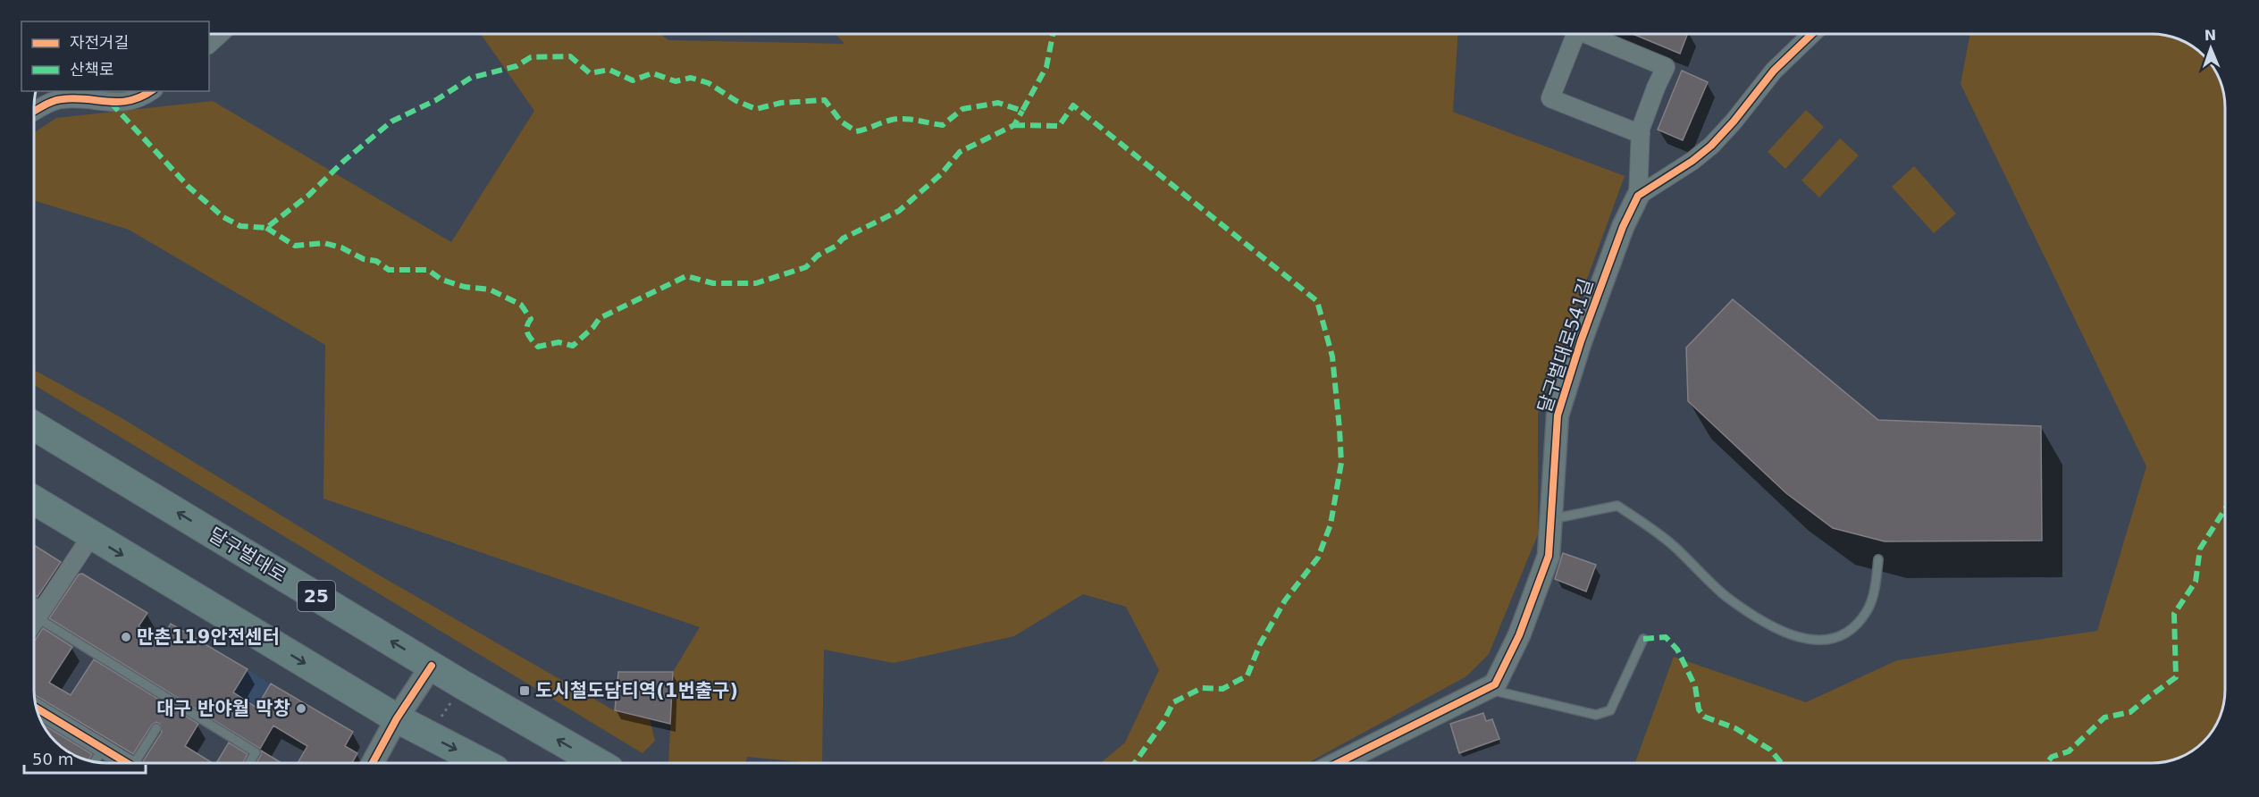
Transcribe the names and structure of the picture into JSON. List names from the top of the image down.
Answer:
{
  "streets": {
    "main road": ["달구벌대로", "25"],
    "street": ["달구벌대로541길"]
  },
  "places": {
    "other": ["만촌119안전센터", "대구 반야월 막창"],
    "transit": ["도시철도담티역(1번출구)"]
  },
  "legend": ["자전거길", "산책로"],
  "scale_bar": "50 m",
  "north": "top"
}
